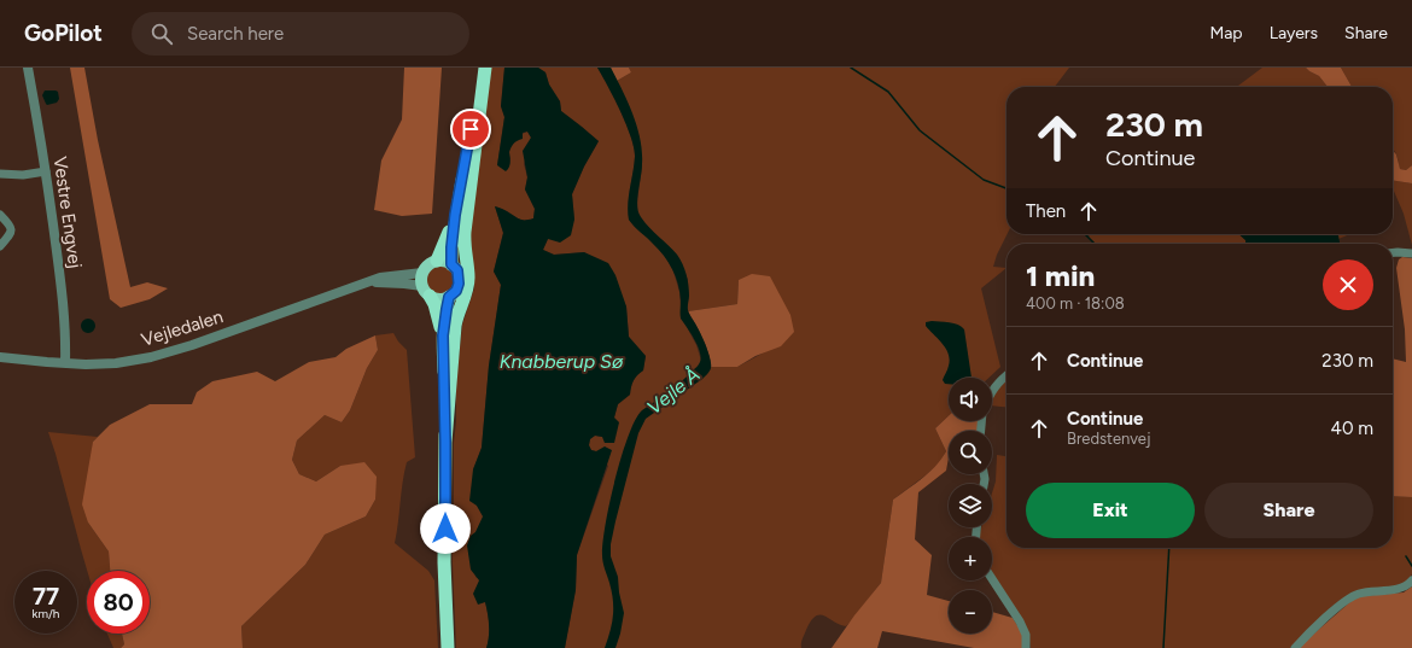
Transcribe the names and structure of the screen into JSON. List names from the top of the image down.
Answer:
{
  "streets": {
    "street": ["Vestre Engvej", "Vejledalen"]
  },
  "crossings": [
    ["Vestre Engvej", "Vejledalen"]
  ],
  "water": ["Knabberup Sø", "Vejle Å"],
  "page": {
    "header": "GoPilot",
    "search": "Search here",
    "nav": ["Map", "Layers", "Share"],
    "turn": ["230 m", "Continue"],
    "then": "Then",
    "heading": ["1 min", "400 m · 18:08"],
    "list": [
      {
        "name": "Continue",
        "value": "230 m"
      },
      {
        "name": "Continue",
        "note": "Bredstenvej",
        "value": "40 m"
      }
    ],
    "map_buttons": ["+", "−"],
    "buttons": ["Exit", "Share"],
    "speed": "77 km/h",
    "limit": "80"
  }
}
